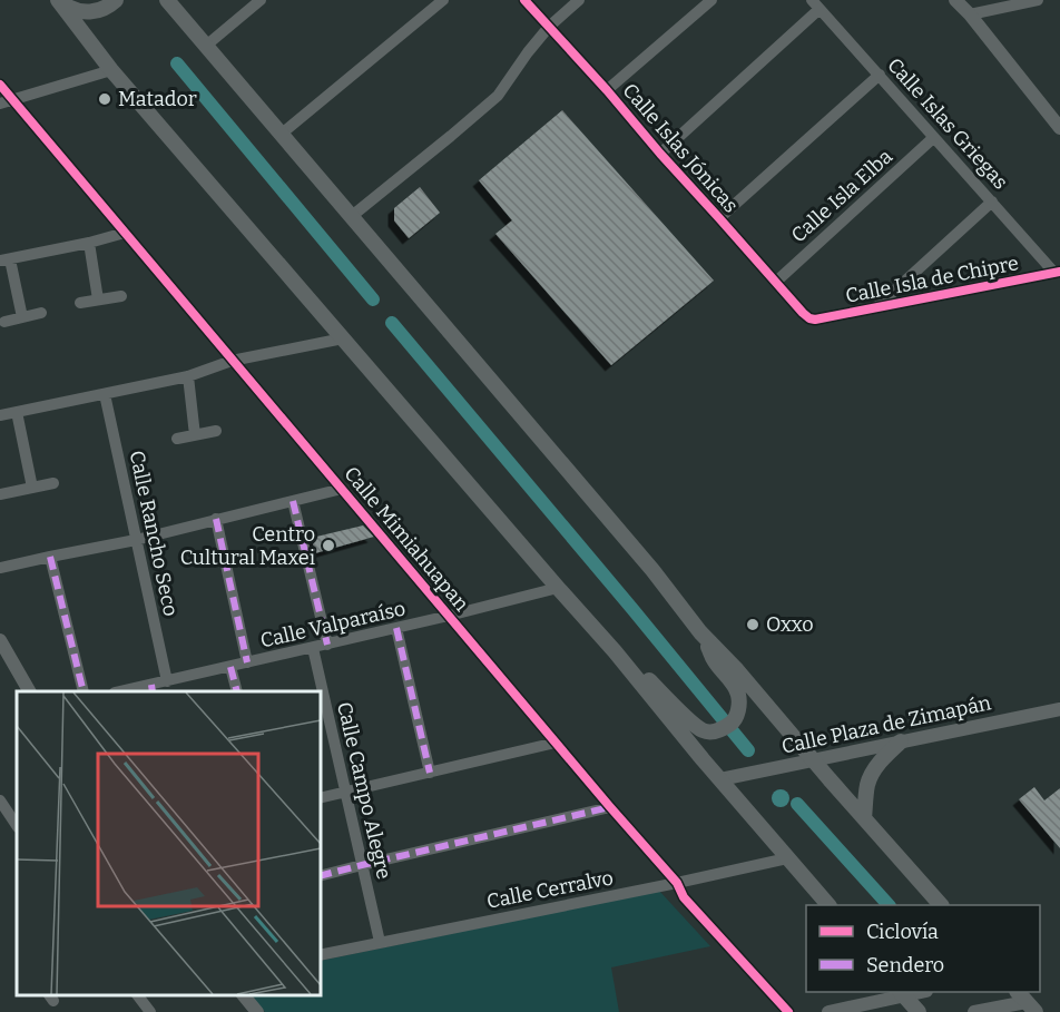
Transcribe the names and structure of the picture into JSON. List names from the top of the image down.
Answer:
{
  "streets": {
    "street": [
      "Calle Islas Griegas",
      "Calle Islas Jónicas",
      "Calle Isla Elba",
      "Calle Isla de Chipre",
      "Calle Rancho Seco",
      "Calle Mimiahuapan",
      "Calle Valparaíso",
      "Calle Plaza de Zimapán",
      "Calle Campo Alegre",
      "Calle Cerralvo"
    ]
  },
  "crossings": [
    ["Calle Islas Griegas", "Calle Isla Elba"],
    ["Calle Islas Griegas", "Calle Isla de Chipre"],
    ["Calle Islas Jónicas", "Calle Isla Elba"],
    ["Calle Islas Jónicas", "Calle Isla de Chipre"],
    ["Calle Rancho Seco", "Calle Valparaíso"],
    ["Calle Mimiahuapan", "Calle Valparaíso"],
    ["Calle Mimiahuapan", "Calle Cerralvo"],
    ["Calle Valparaíso", "Calle Campo Alegre"],
    ["Calle Campo Alegre", "Calle Cerralvo"]
  ],
  "places": ["Matador", "Centro Cultural Maxei", "Oxxo"],
  "legend": ["Ciclovía", "Sendero"]
}
